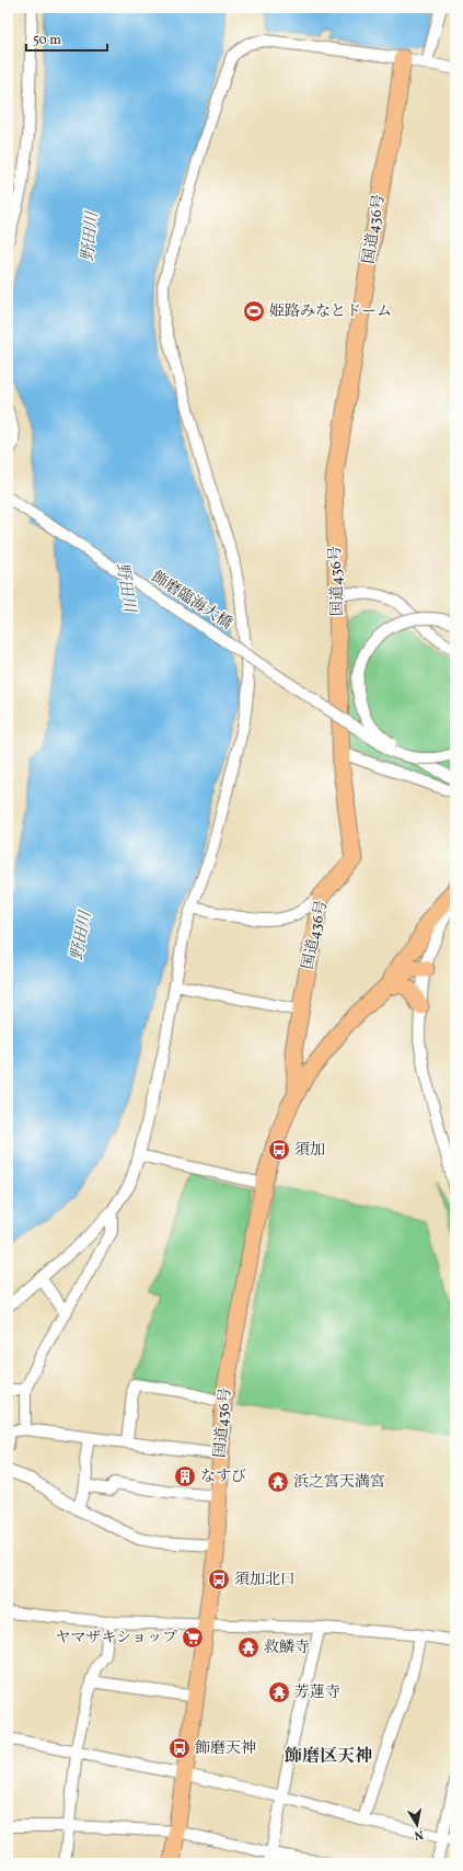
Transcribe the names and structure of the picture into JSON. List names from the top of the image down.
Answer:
{
  "streets": {
    "highway": ["国道436号"],
    "street": ["飾磨臨海大橋"]
  },
  "districts": ["飾磨区天神"],
  "water": ["野田川"],
  "places": {
    "sports": ["姫路みなとドーム"],
    "bus stop": ["須加", "須加北口", "飾磨天神"],
    "building": ["なすび"],
    "temple": ["浜之宮天満宮", "救鱗寺", "芳蓮寺"],
    "supermarket": ["ヤマザキショップ"]
  },
  "scale_bar": "50 m",
  "north": "bottom"
}
